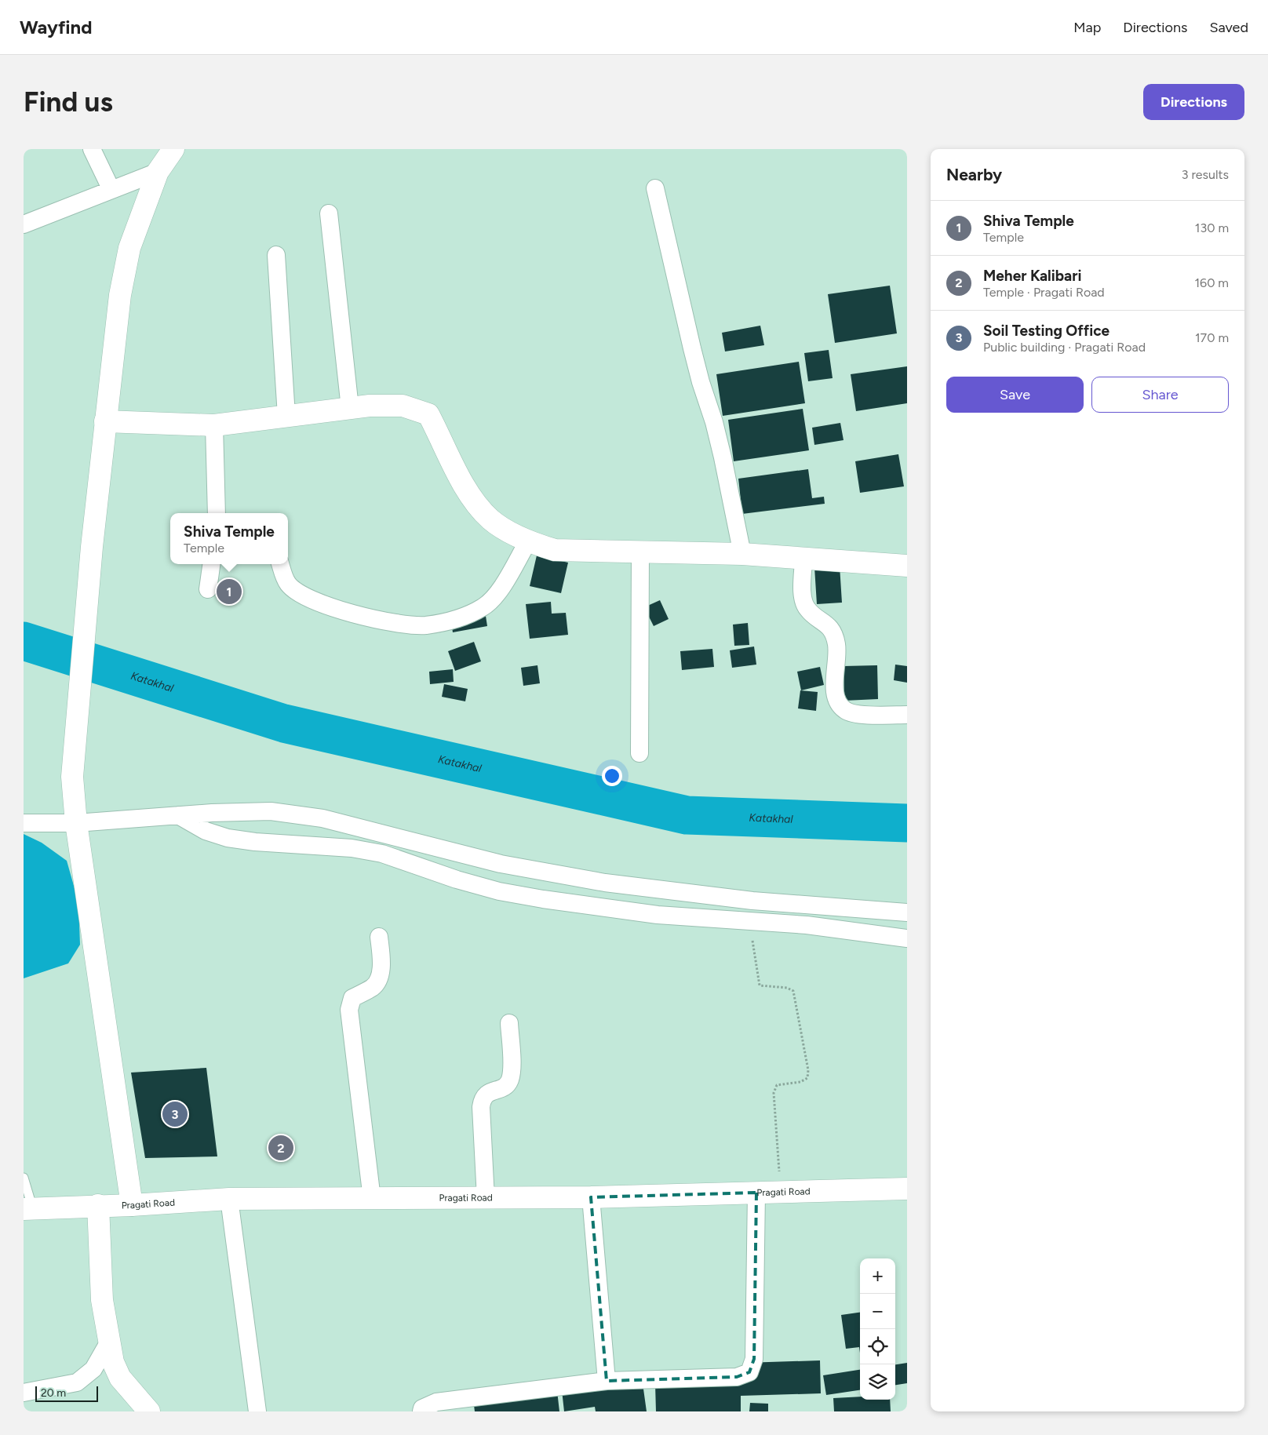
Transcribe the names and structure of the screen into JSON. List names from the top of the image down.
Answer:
{
  "streets": {
    "street": ["Pragati Road"]
  },
  "water": ["Katakhal"],
  "scale_bar": "20 m",
  "page": {
    "header": "Wayfind",
    "nav": ["Map", "Directions", "Saved"],
    "buttons": [
      "Directions",
      ["Save", "Share"]
    ],
    "title": "Find us",
    "heading": ["Nearby", "3 results"],
    "list": [
      {
        "mark": "1",
        "name": "Shiva Temple",
        "note": "Temple",
        "value": "130 m"
      },
      {
        "mark": "2",
        "name": "Meher Kalibari",
        "note": "Temple · Pragati Road",
        "value": "160 m"
      },
      {
        "mark": "3",
        "name": "Soil Testing Office",
        "note": "Public building · Pragati Road",
        "value": "170 m"
      }
    ],
    "popup": ["Shiva Temple", "Temple"],
    "pins": ["1", "3", "2"],
    "map_buttons": ["+", "−"],
    "scale": "20 m"
  }
}
